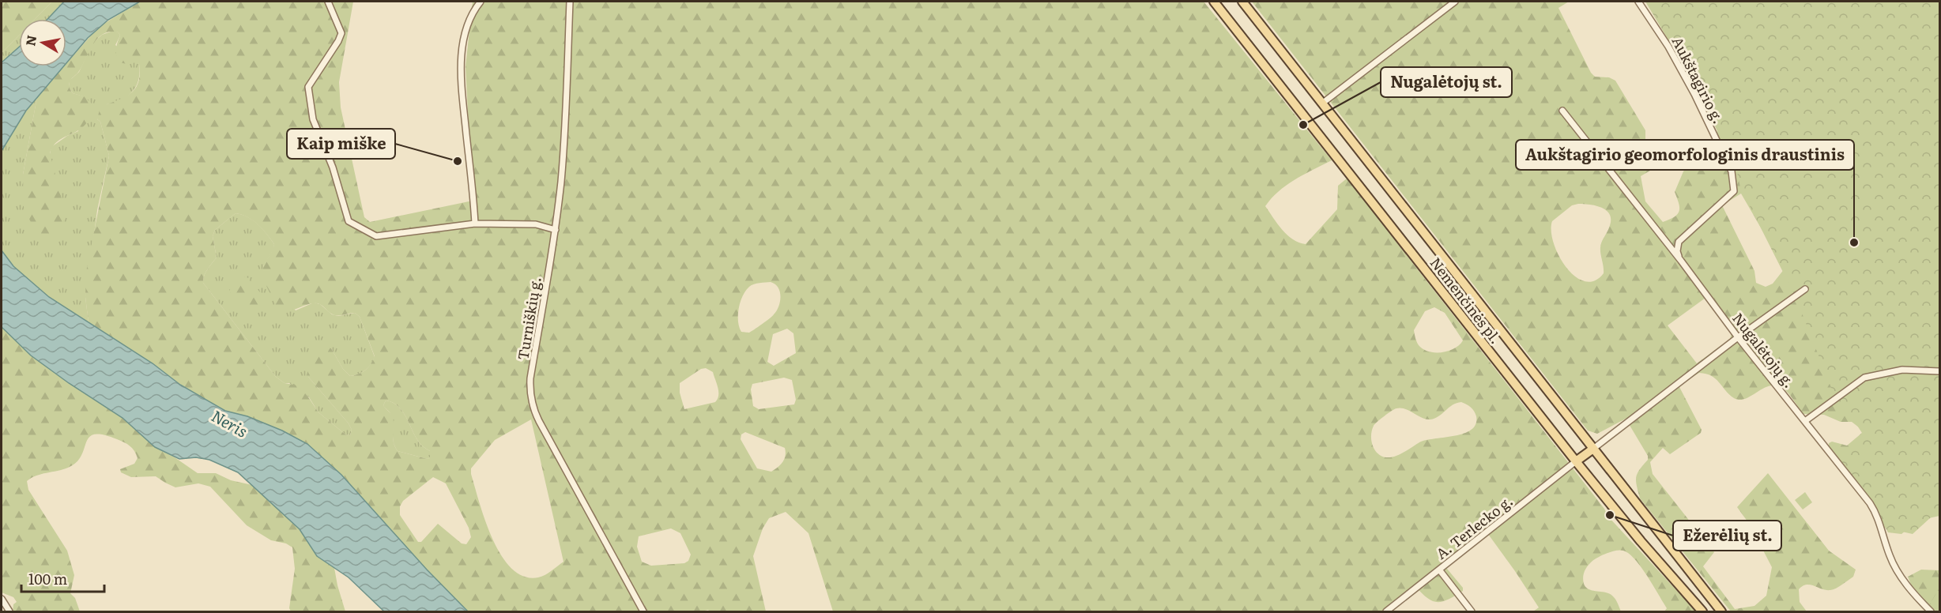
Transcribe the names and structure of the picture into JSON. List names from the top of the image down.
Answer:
{
  "streets": {
    "main road": ["Nemenčinės pl."],
    "street": [
      "Aukštagirio g.",
      "Turniškių g.",
      "Nugalėtojų g.",
      "A. Terlecko g."
    ]
  },
  "crossings": [
    ["Aukštagirio g.", "Nugalėtojų g."],
    ["Nemenčinės pl.", "A. Terlecko g."]
  ],
  "water": ["Neris"],
  "places": [
    "Nugalėtojų st.",
    "Kaip miške",
    "Aukštagirio geomorfologinis draustinis",
    "Ežerėlių st."
  ],
  "scale_bar": "100 m",
  "north": "left"
}
